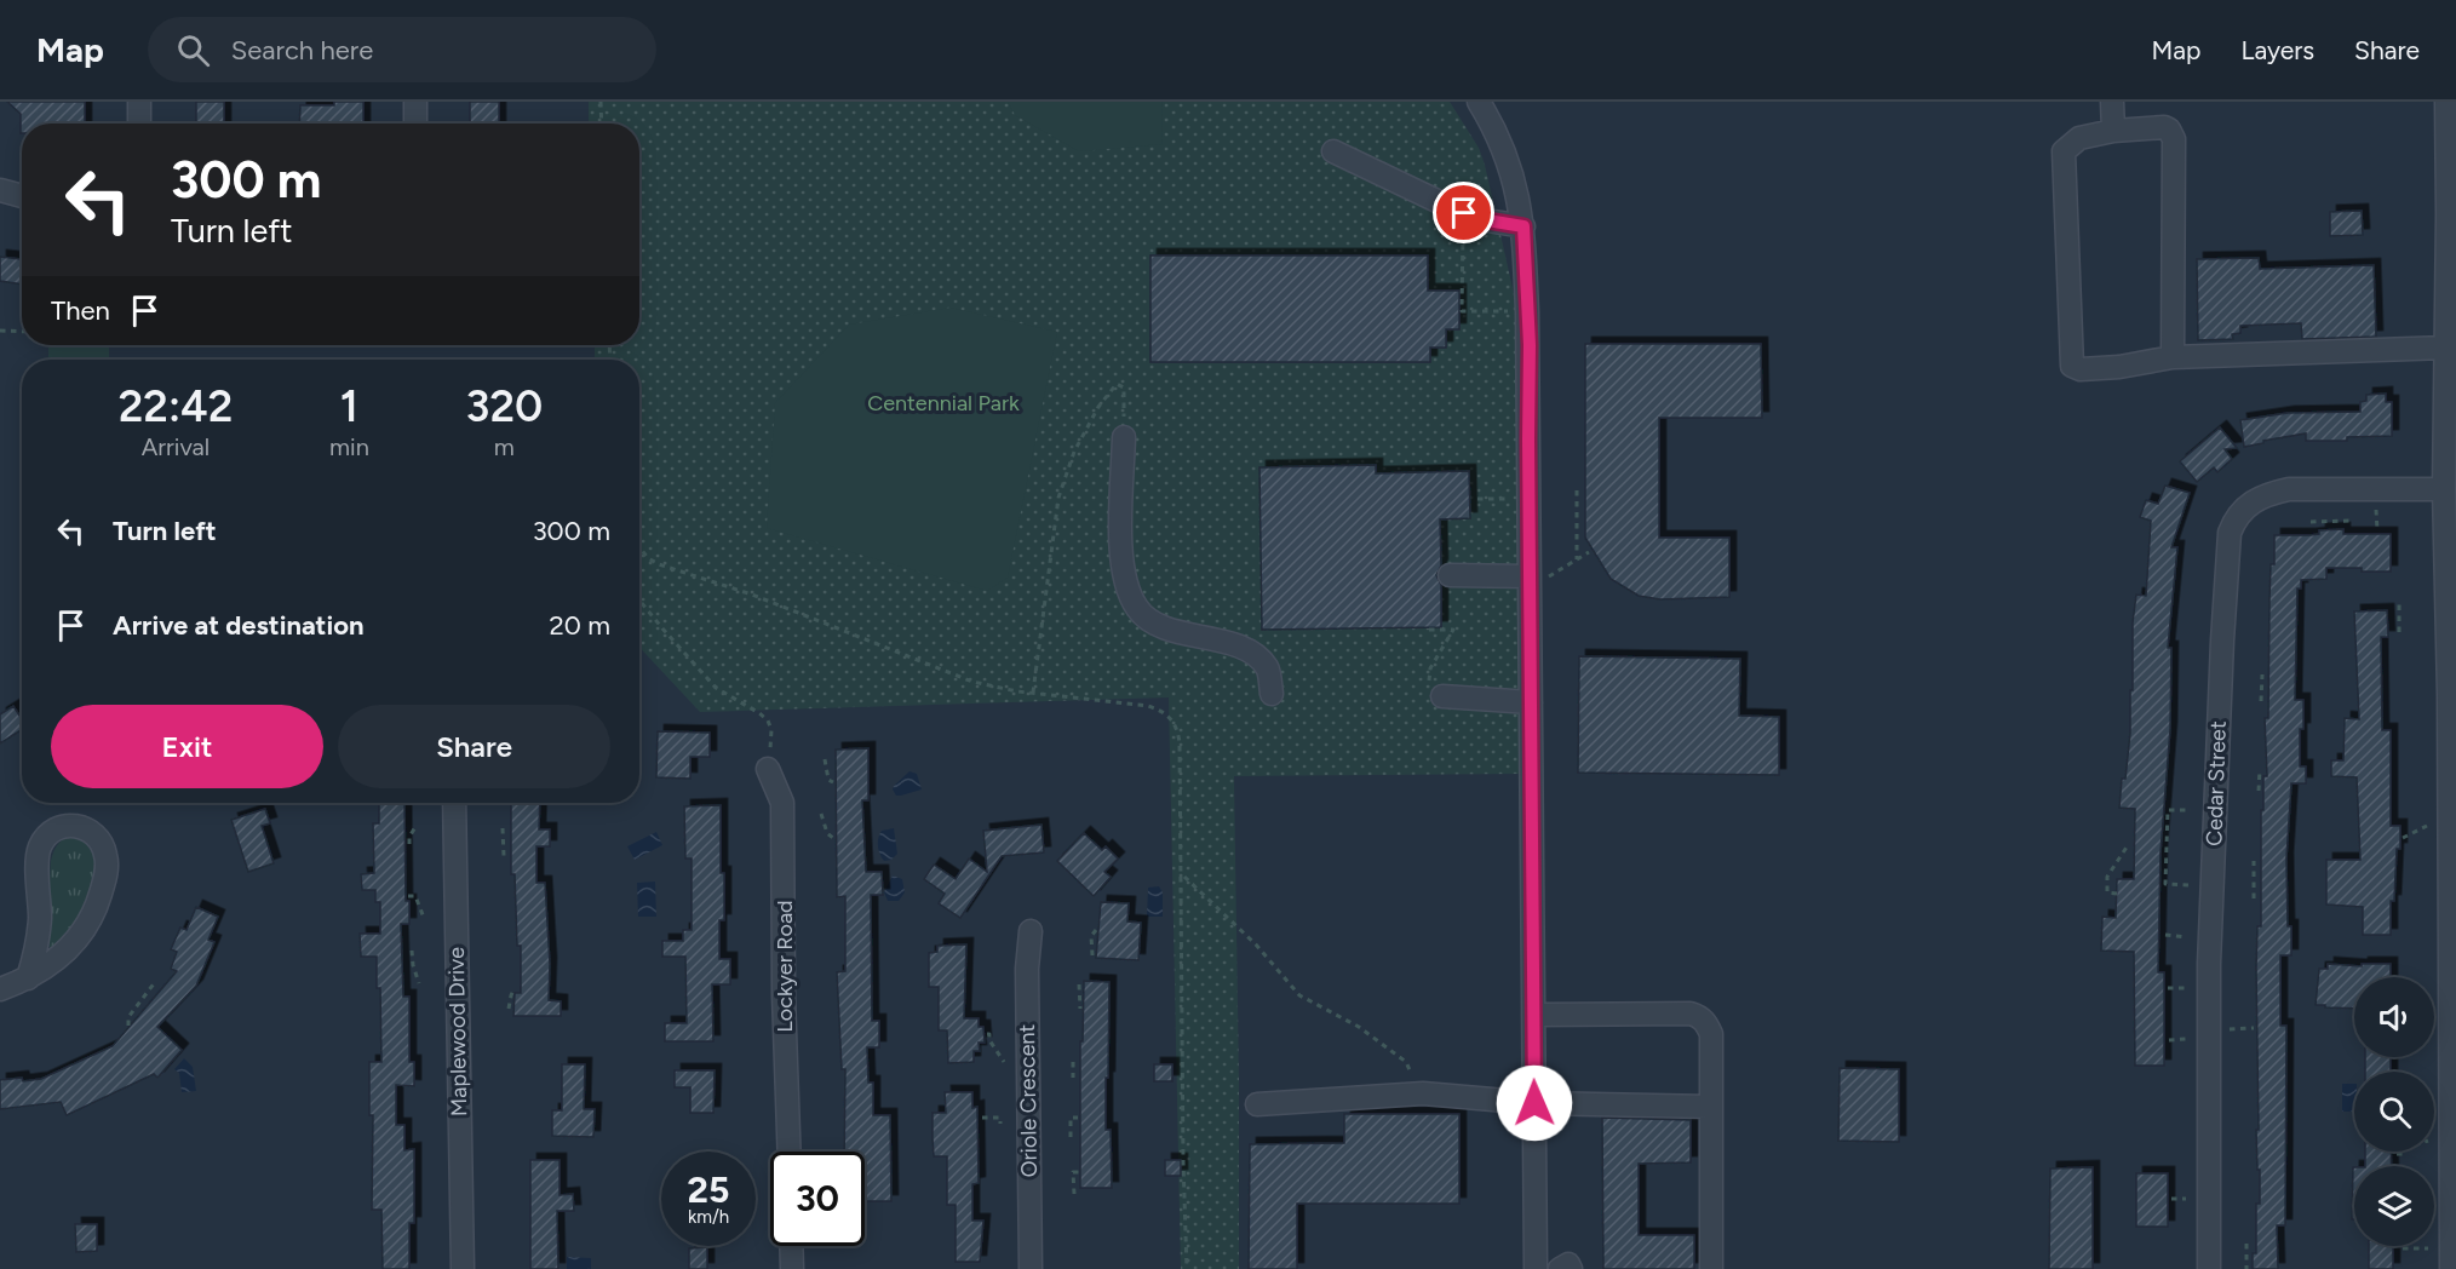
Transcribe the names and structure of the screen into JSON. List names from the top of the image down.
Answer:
{
  "streets": {
    "street": [
      "Cedar Street",
      "Lockyer Road",
      "Maplewood Drive",
      "Oriole Crescent"
    ]
  },
  "parks": ["Centennial Park"],
  "page": {
    "header": "Map",
    "search": "Search here",
    "nav": ["Map", "Layers", "Share"],
    "turn": ["300 m", "Turn left"],
    "then": "Then",
    "eta": [
      "22:42",
      "Arrival",
      "1",
      "min",
      "320",
      "m"
    ],
    "list": [
      {
        "name": "Turn left",
        "value": "300 m"
      },
      {
        "name": "Arrive at destination",
        "value": "20 m"
      }
    ],
    "buttons": ["Exit", "Share"],
    "speed": "25 km/h",
    "limit": "30"
  }
}
